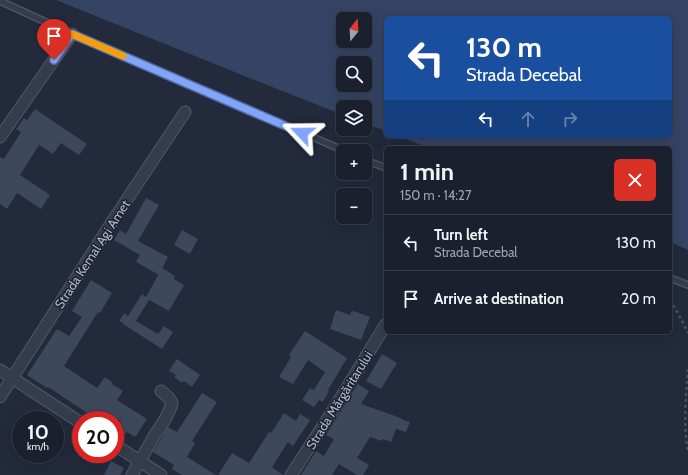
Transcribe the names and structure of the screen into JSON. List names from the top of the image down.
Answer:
{
  "streets": {
    "street": ["Strada Kemal Agi Amet", "Strada Mărgăritarului"]
  },
  "north": "top",
  "page": {
    "map_buttons": ["+", "−"],
    "turn": ["130 m", "Strada Decebal"],
    "heading": ["1 min", "150 m · 14:27"],
    "list": [
      {
        "name": "Turn left",
        "note": "Strada Decebal",
        "value": "130 m"
      },
      {
        "name": "Arrive at destination",
        "value": "20 m"
      }
    ],
    "speed": "10 km/h",
    "limit": "20"
  }
}
